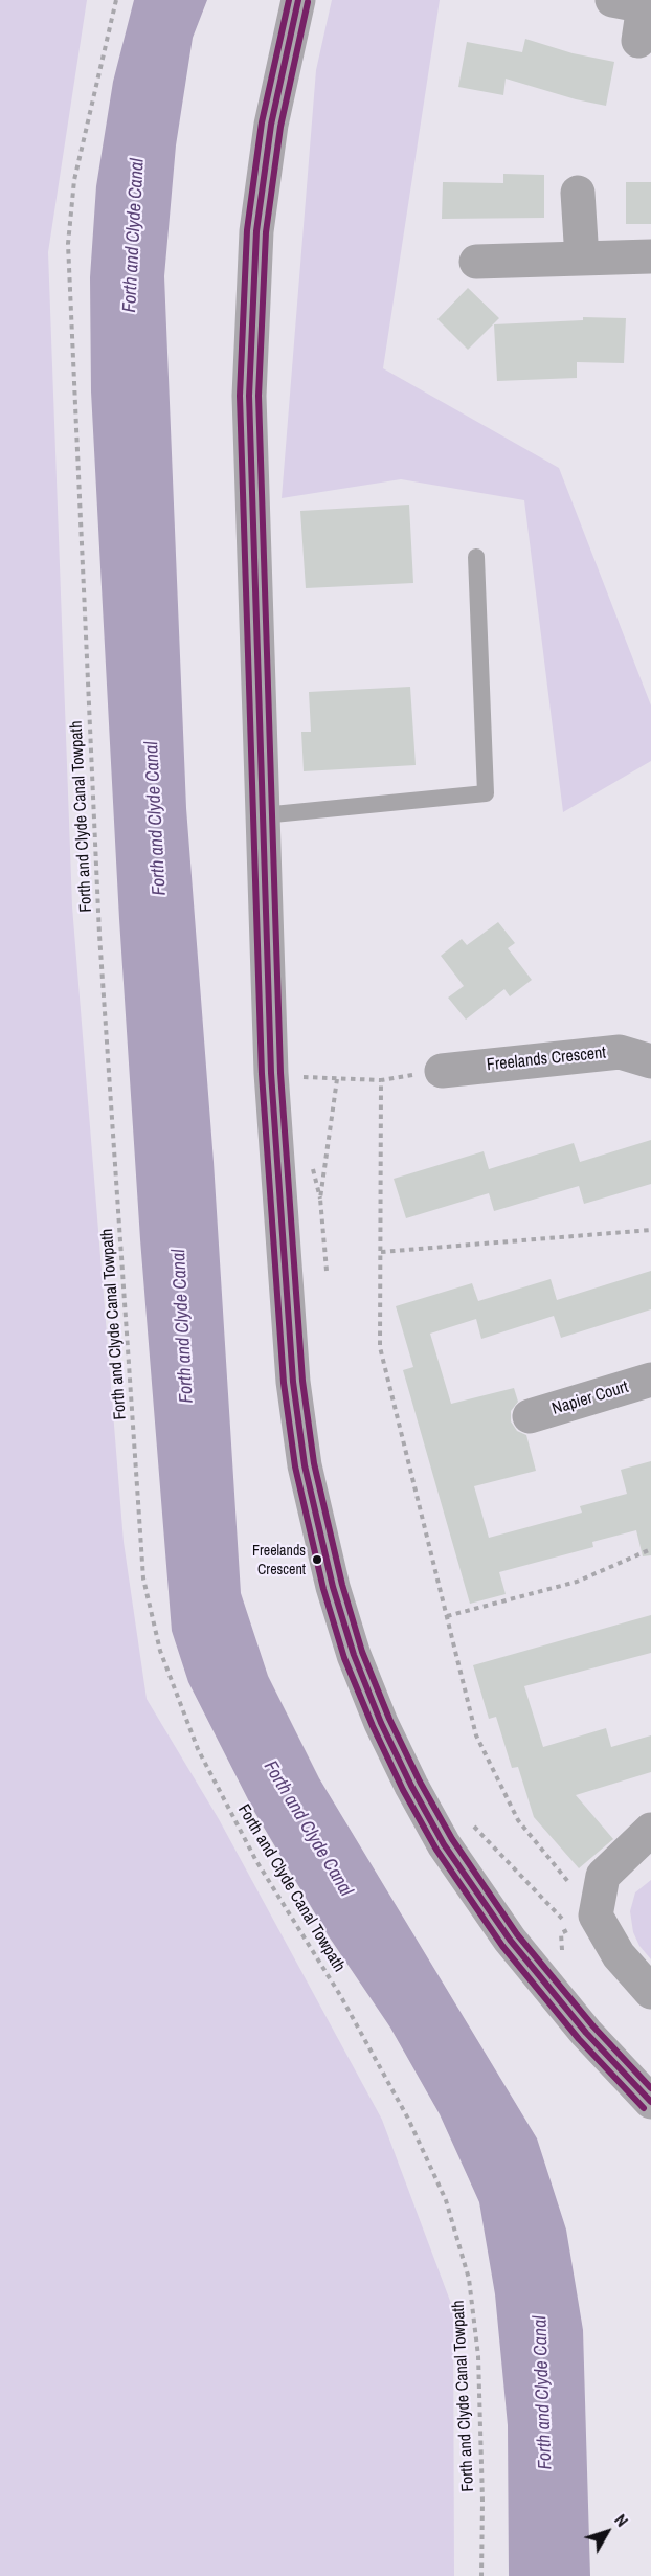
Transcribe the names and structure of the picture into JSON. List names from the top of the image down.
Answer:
{
  "streets": {
    "street": ["Freelands Crescent", "Napier Court"],
    "path": ["Forth and Clyde Canal Towpath"]
  },
  "water": ["Forth and Clyde Canal"],
  "places": ["Freelands Crescent"],
  "north": "top right"
}
